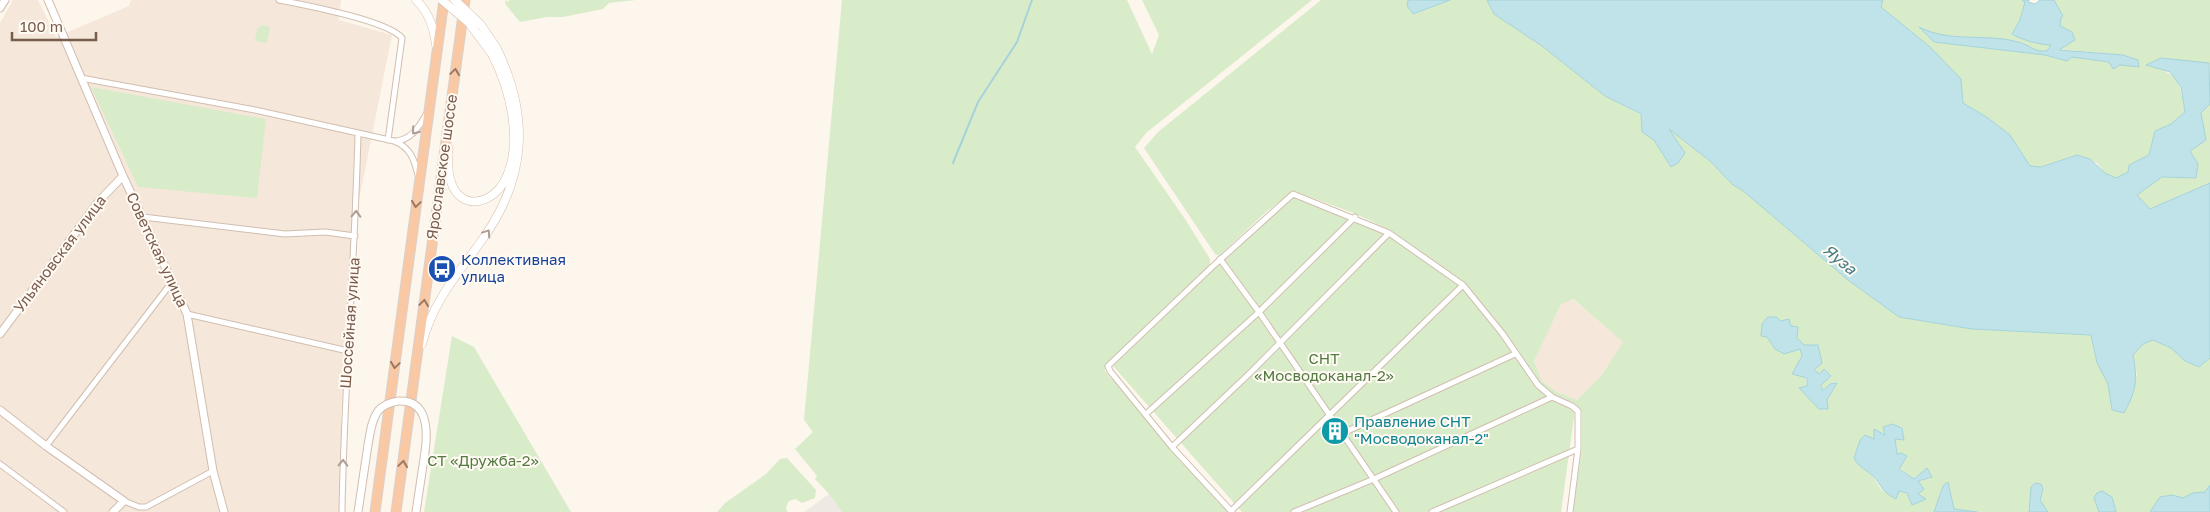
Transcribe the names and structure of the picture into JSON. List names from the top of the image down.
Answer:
{
  "streets": {
    "highway": ["Ярославское шоссе"],
    "street": ["Советская улица", "Ульяновская улица", "Шоссейная улица"]
  },
  "crossings": [
    ["Советская улица", "Ульяновская улица"]
  ],
  "one_way": ["Шоссейная улица"],
  "water": ["Яуза"],
  "parks": ["СНТ «Мосводоканал-2»", "СТ «Дружба-2»"],
  "places": {
    "bus stop": ["Коллективная улица"],
    "building": ["Правление СНТ \"Мосводоканал-2\""]
  },
  "scale_bar": "100 m"
}
